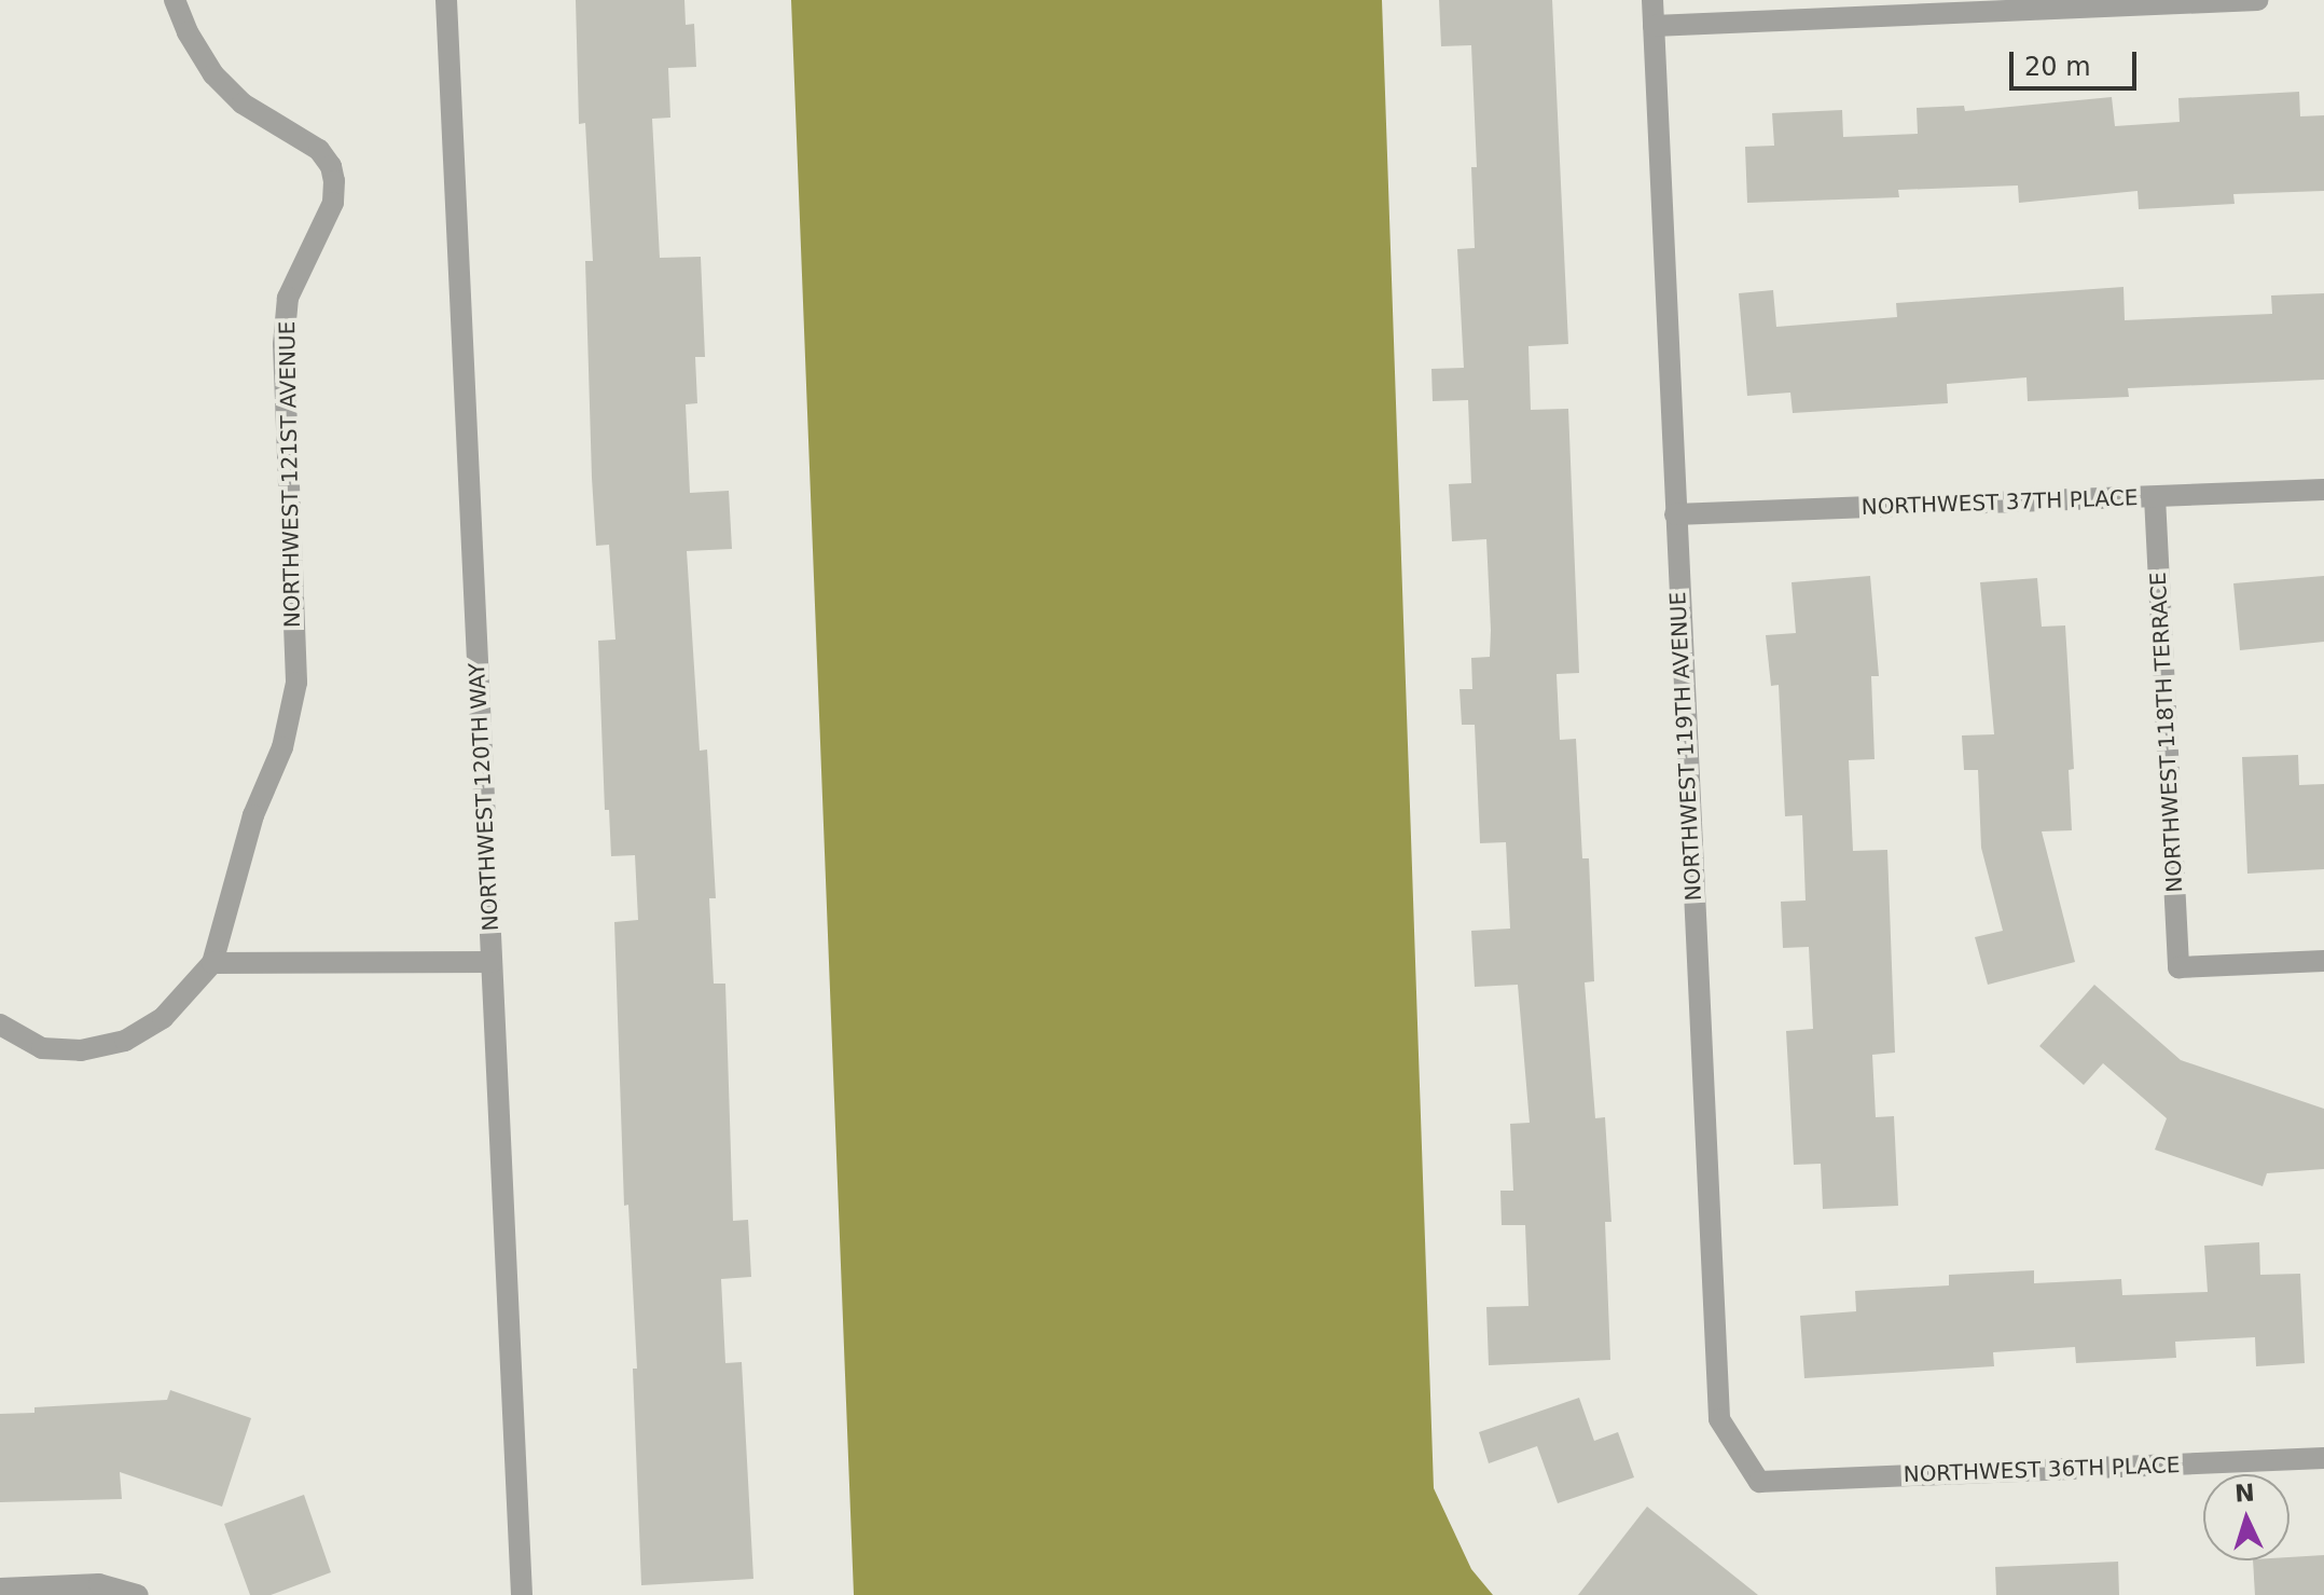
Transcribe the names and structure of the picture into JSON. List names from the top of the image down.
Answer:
{
  "streets": {
    "street": [
      "NORTHWEST 121ST AVENUE",
      "NORTHWEST 37TH PLACE",
      "NORTHWEST 118TH TERRACE",
      "NORTHWEST 119TH AVENUE",
      "NORTHWEST 120TH WAY",
      "NORTHWEST 36TH PLACE"
    ]
  },
  "crossings": [
    ["NORTHWEST 37TH PLACE", "NORTHWEST 118TH TERRACE"],
    ["NORTHWEST 37TH PLACE", "NORTHWEST 119TH AVENUE"],
    ["NORTHWEST 119TH AVENUE", "NORTHWEST 36TH PLACE"]
  ],
  "scale_bar": "20 m",
  "north": "top"
}
